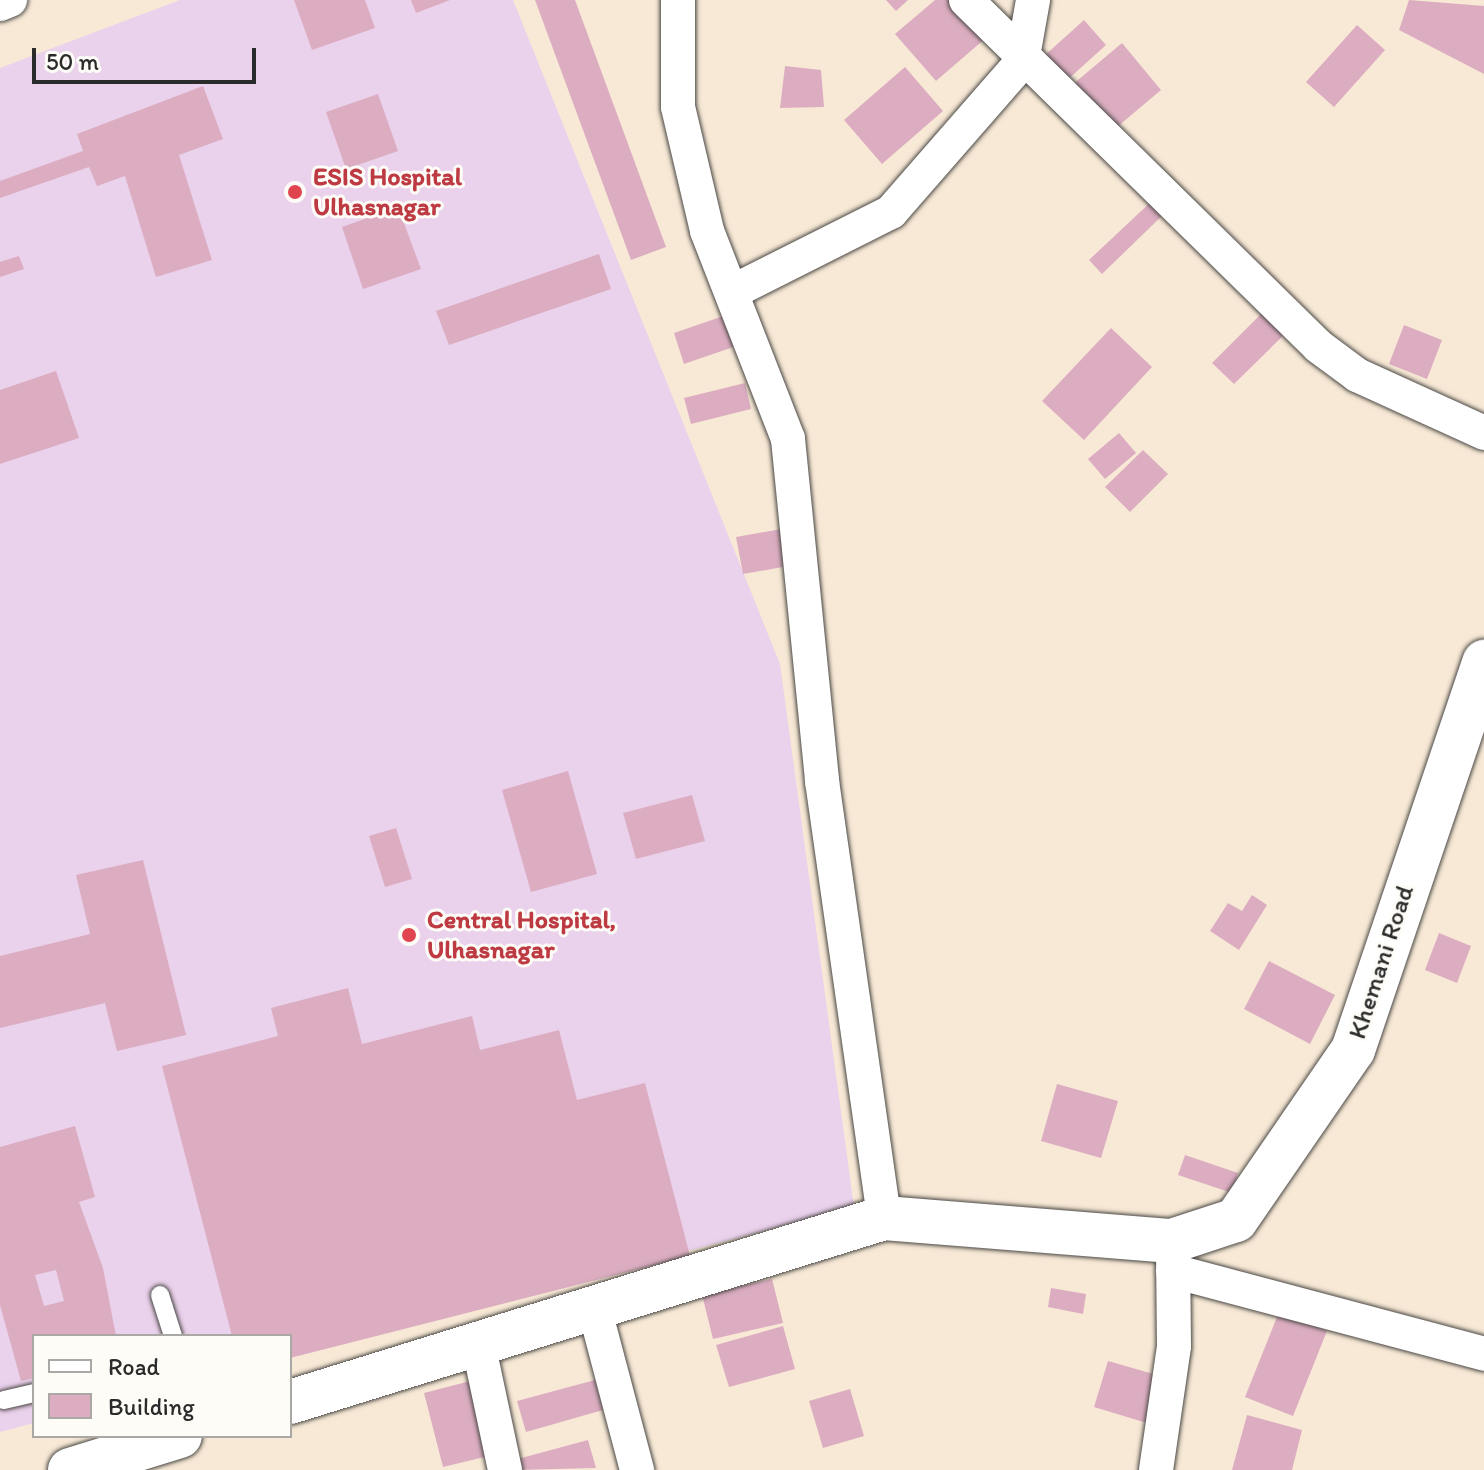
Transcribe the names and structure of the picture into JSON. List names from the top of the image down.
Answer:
{
  "streets": {
    "street": ["Khemani Road"]
  },
  "places": ["ESIS Hospital Ulhasnagar", "Central Hospital, Ulhasnagar"],
  "legend": ["Road", "Building"],
  "scale_bar": "50 m"
}
